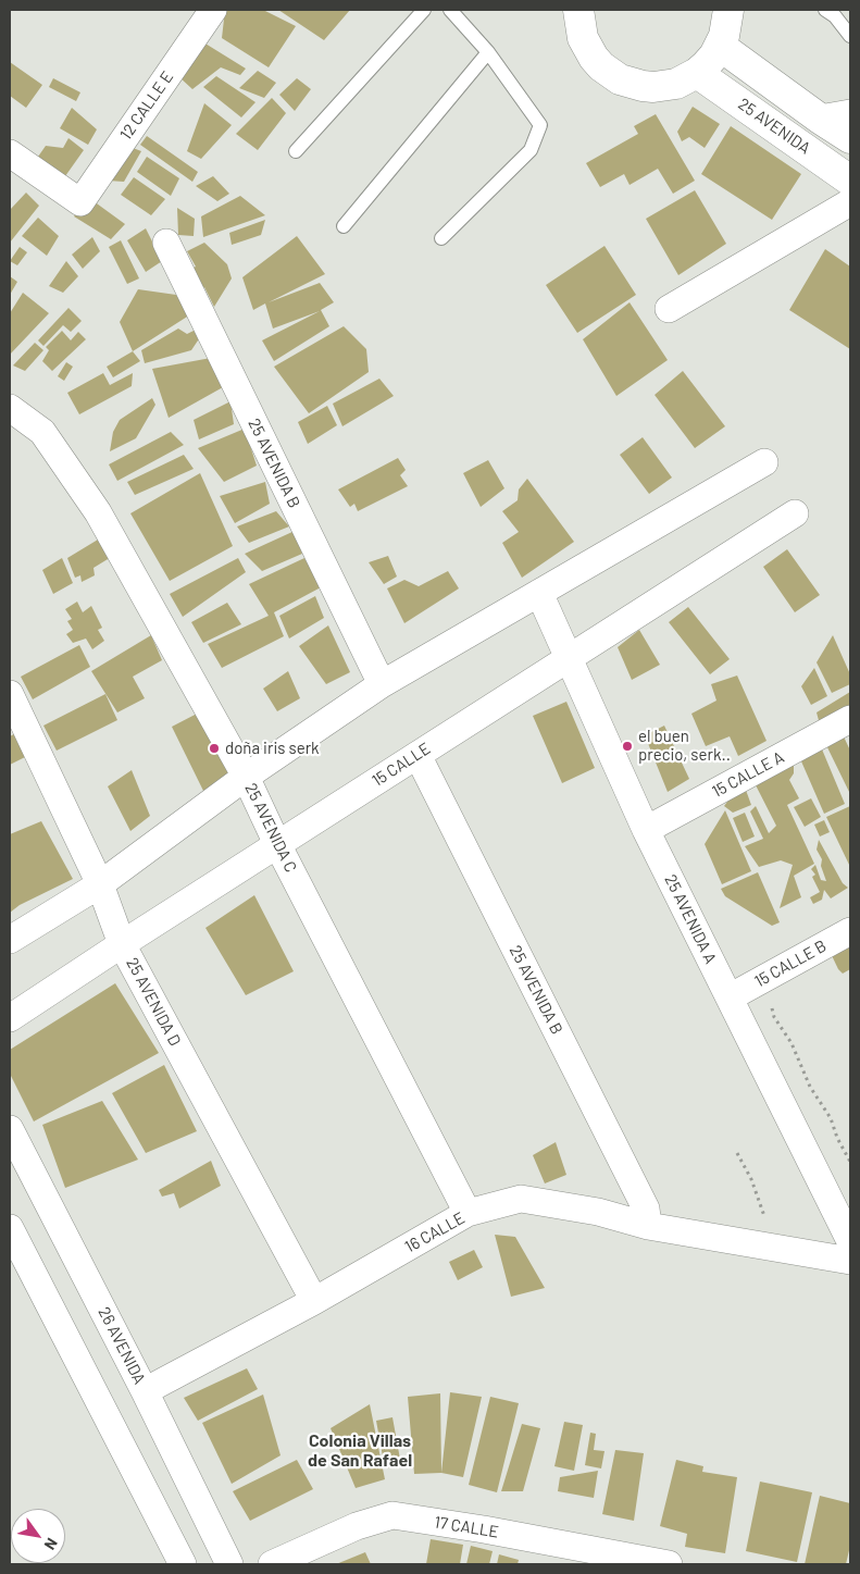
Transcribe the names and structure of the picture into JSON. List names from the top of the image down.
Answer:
{
  "streets": {
    "street": [
      "12 CALLE E",
      "25 AVENIDA",
      "25 AVENIDA B",
      "15 CALLE",
      "15 CALLE A",
      "25 AVENIDA C",
      "25 AVENIDA A",
      "15 CALLE B",
      "25 AVENIDA D",
      "16 CALLE",
      "26 AVENIDA",
      "17 CALLE"
    ]
  },
  "crossings": [
    ["25 AVENIDA B", "15 CALLE"],
    ["25 AVENIDA B", "16 CALLE"],
    ["15 CALLE", "25 AVENIDA C"],
    ["15 CALLE", "25 AVENIDA A"],
    ["15 CALLE", "25 AVENIDA D"],
    ["15 CALLE A", "25 AVENIDA A"],
    ["25 AVENIDA C", "16 CALLE"],
    ["25 AVENIDA A", "15 CALLE B"],
    ["25 AVENIDA D", "16 CALLE"],
    ["16 CALLE", "26 AVENIDA"]
  ],
  "districts": ["Colonia Villas de San Rafael"],
  "places": ["el buen precio, serk..", "doña iris serk"],
  "north": "bottom right"
}
